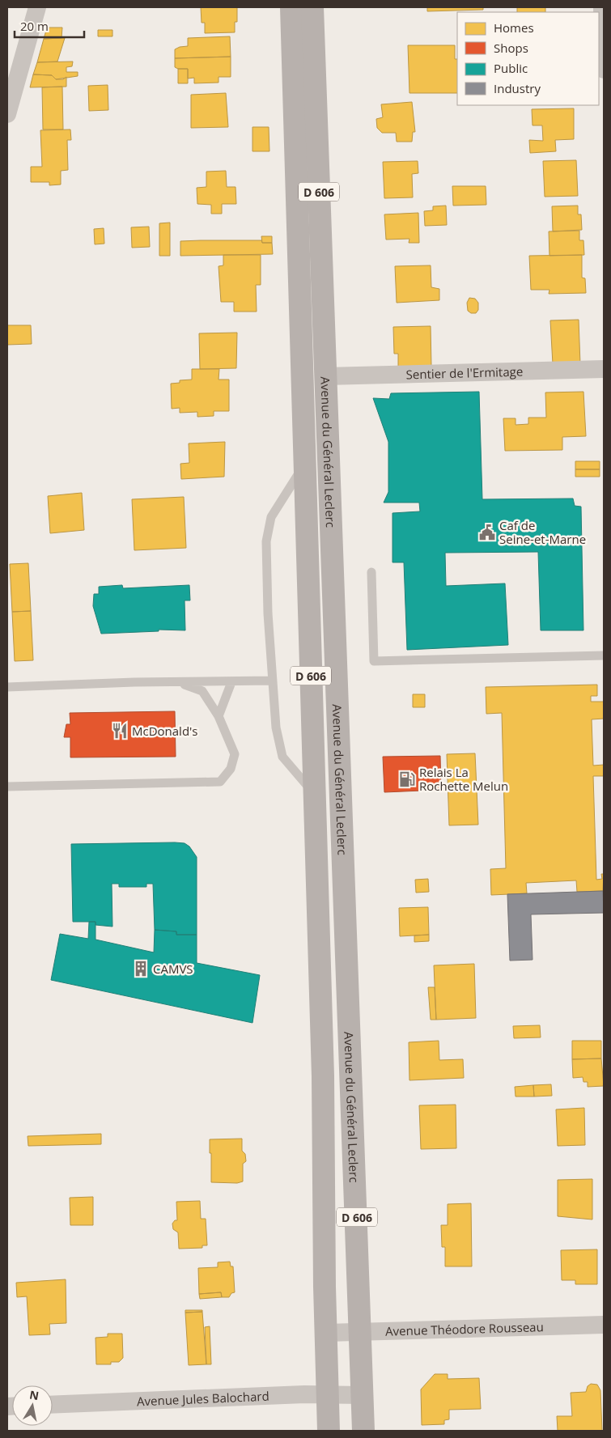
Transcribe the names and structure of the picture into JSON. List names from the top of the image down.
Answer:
{
  "streets": {
    "main road": ["D 606", "Avenue du Général Leclerc"],
    "street": ["Sentier de l'Ermitage", "Avenue Théodore Rousseau", "Avenue Jules Balochard"]
  },
  "crossings": [
    ["Sentier de l'Ermitage", "Avenue du Général Leclerc"],
    ["Avenue du Général Leclerc", "Avenue Théodore Rousseau"],
    ["Avenue du Général Leclerc", "Avenue Jules Balochard"]
  ],
  "places": {
    "public building": ["Caf de Seine-et-Marne"],
    "restaurant": ["McDonald's"],
    "fuel station": ["Relais La Rochette Melun"],
    "building": ["CAMVS"]
  },
  "legend": [
    "Homes",
    "Shops",
    "Public",
    "Industry"
  ],
  "scale_bar": "20 m",
  "north": "top"
}
